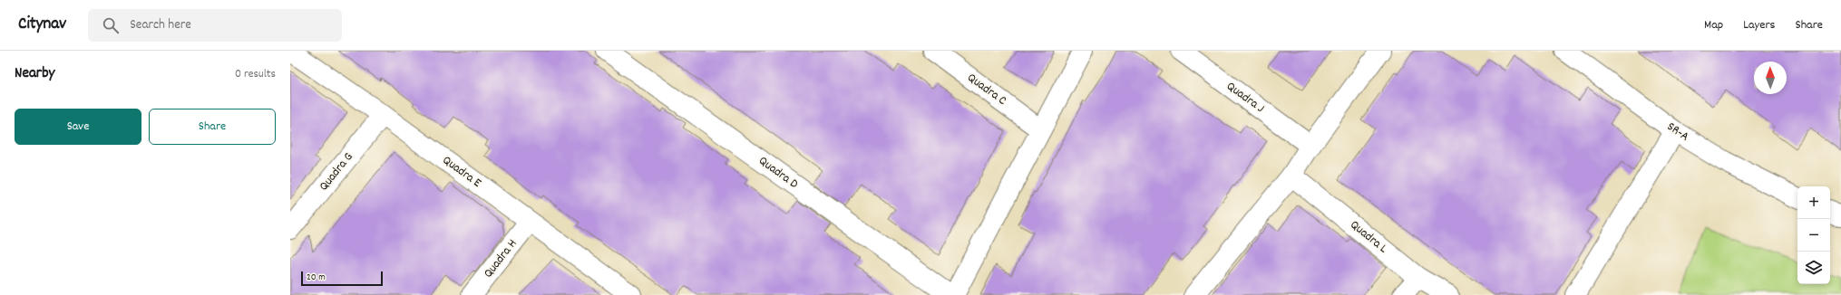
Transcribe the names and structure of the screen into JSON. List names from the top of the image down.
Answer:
{
  "streets": {
    "street": [
      "Quadra C",
      "Quadra J",
      "SR-A",
      "Quadra G",
      "Quadra E",
      "Quadra D",
      "Quadra L",
      "Quadra H"
    ]
  },
  "crossings": [
    ["Quadra G", "Quadra E"],
    ["Quadra E", "Quadra H"]
  ],
  "scale_bar": "20 m",
  "north": "top",
  "page": {
    "header": "Citynav",
    "search": "Search here",
    "nav": ["Map", "Layers", "Share"],
    "heading": ["Nearby", "0 results"],
    "buttons": ["Save", "Share"],
    "map_buttons": ["+", "−"],
    "scale": "20 m"
  }
}
